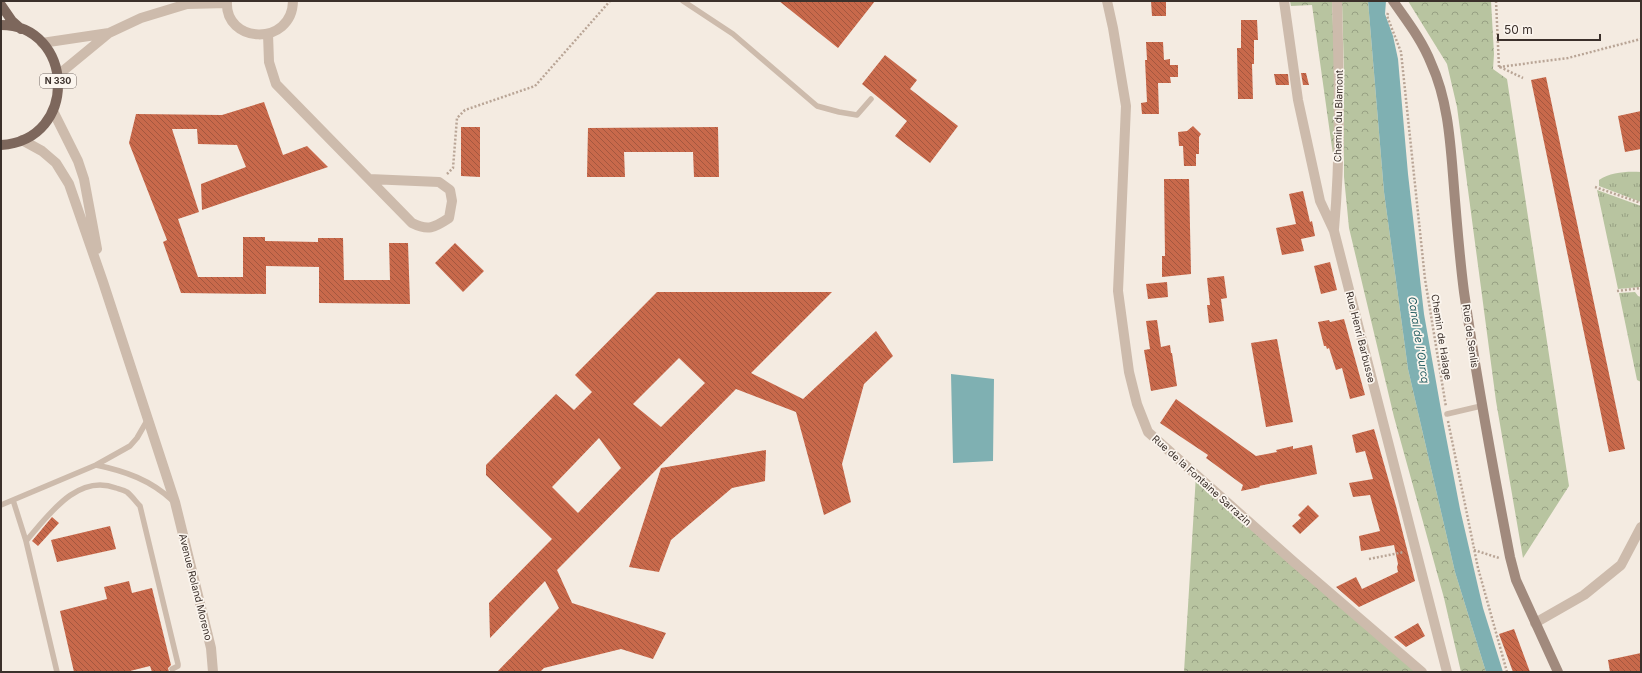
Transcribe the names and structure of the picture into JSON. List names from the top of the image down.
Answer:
{
  "streets": {
    "main road": ["N 330", "Rue de Senlis"],
    "street": [
      "Chemin du Blamont",
      "Rue Henri Barbusse",
      "Rue de la Fontaine Sarrazin",
      "Avenue Roland Moreno"
    ],
    "path": ["Chemin de Halage"]
  },
  "crossings": [
    ["Chemin du Blamont", "Rue Henri Barbusse"],
    ["Rue de Senlis", "Chemin de Halage"]
  ],
  "water": ["Canal de l'Ourcq"],
  "scale_bar": "50 m"
}
